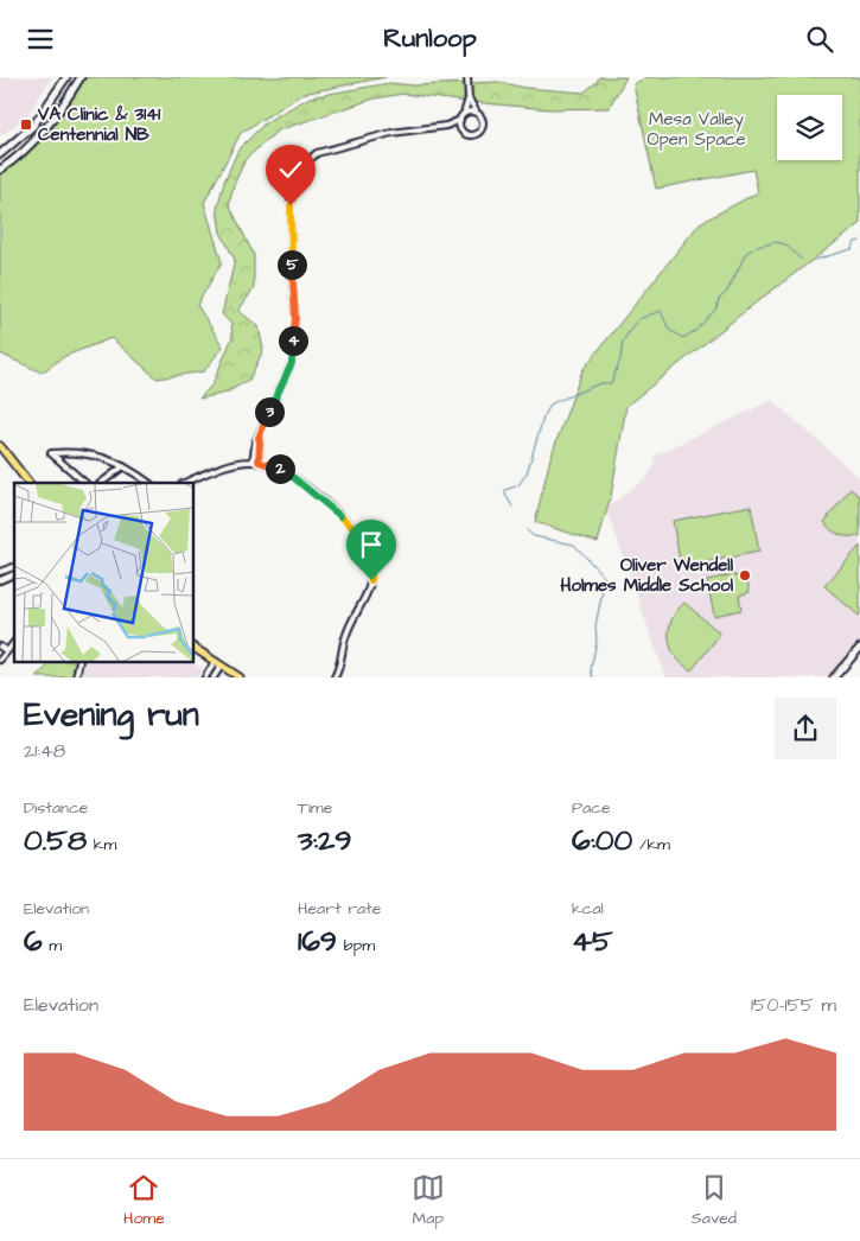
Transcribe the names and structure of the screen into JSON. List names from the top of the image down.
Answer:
{
  "parks": ["Mesa Valley Open Space"],
  "places": {
    "transit": ["VA Clinic & 3141 Centennial NB"],
    "other": ["Oliver Wendell Holmes Middle School"]
  },
  "page": {
    "header": "Runloop",
    "pins": [
      "5",
      "4",
      "3",
      "2"
    ],
    "heading": ["Evening run", "21:48"],
    "stats": [
      ["Distance", "0.58 km"],
      ["Time", "3:29"],
      ["Pace", "6:00 /km"],
      ["Elevation", "6 m"],
      ["Heart rate", "169 bpm"],
      ["kcal", "45"]
    ],
    "chart": ["Elevation", "150–155 m"],
    "tabs": ["Home", "Map", "Saved"]
  }
}
